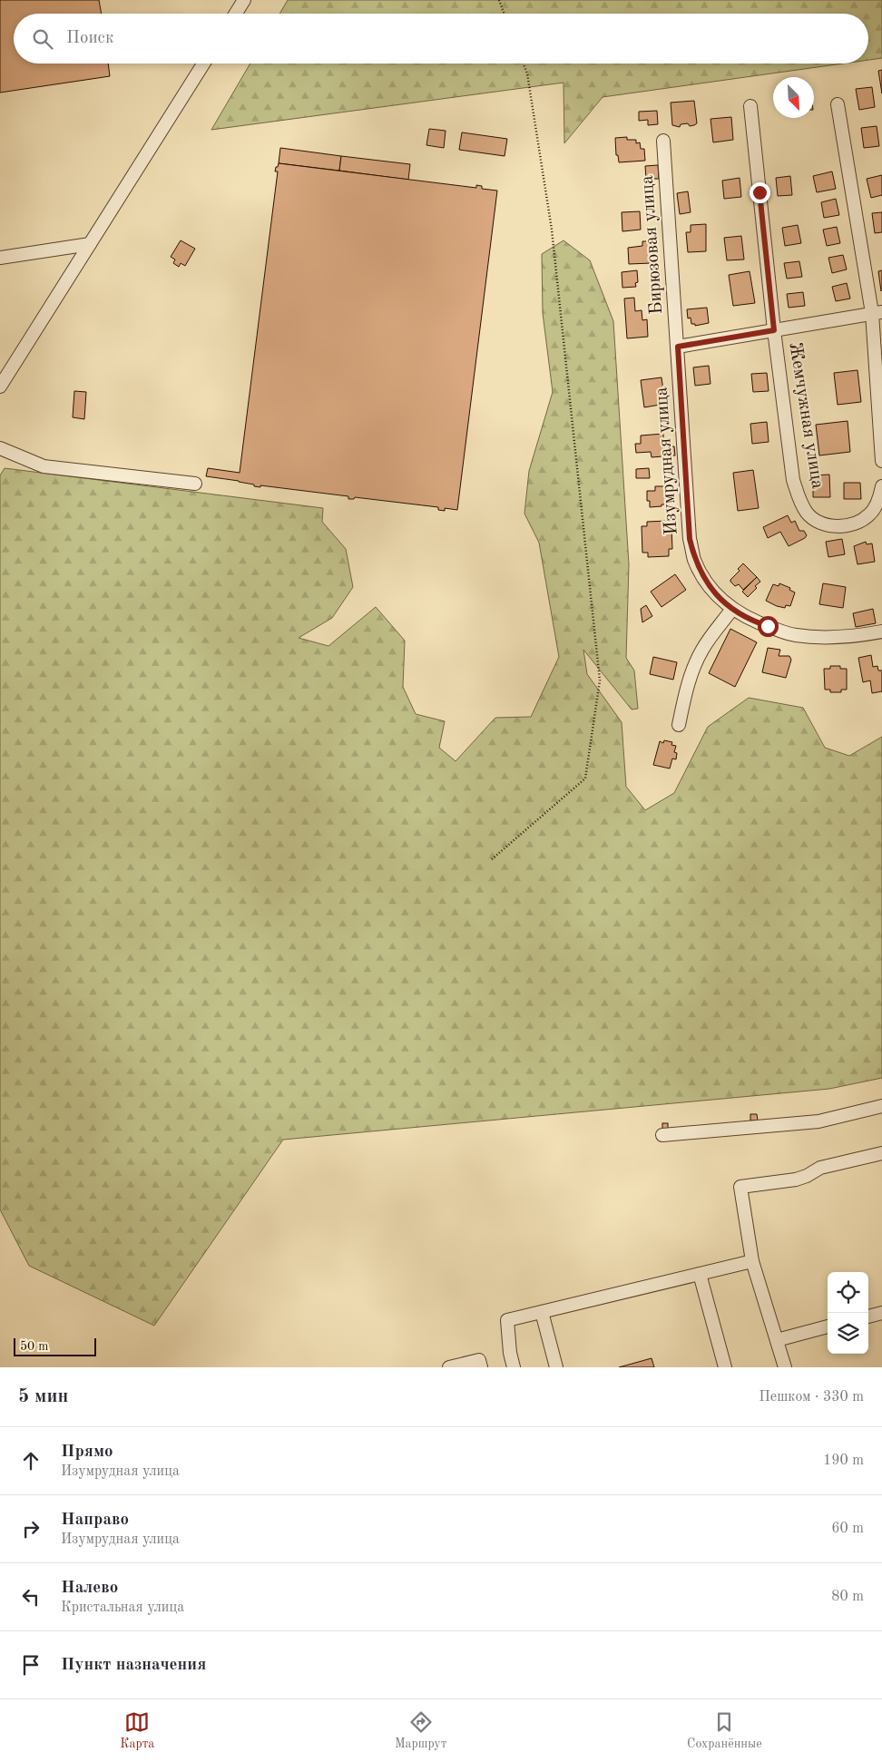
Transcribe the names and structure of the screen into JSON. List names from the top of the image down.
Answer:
{
  "streets": {
    "street": ["Бирюзовая улица", "Жемчужная улица", "Изумрудная улица"]
  },
  "crossings": [
    ["Бирюзовая улица", "Изумрудная улица"]
  ],
  "scale_bar": "50 m",
  "north": "bottom right",
  "page": {
    "search": "Поиск",
    "scale": "50 m",
    "heading": ["5 мин", "Пешком · 330 m"],
    "list": [
      ["Прямо", "Изумрудная улица", "190 m"],
      ["Направо", "Изумрудная улица", "60 m"],
      ["Налево", "Кристальная улица", "80 m"],
      "Пункт назначения"
    ],
    "nav": ["Карта", "Маршрут", "Сохранённые"]
  }
}
